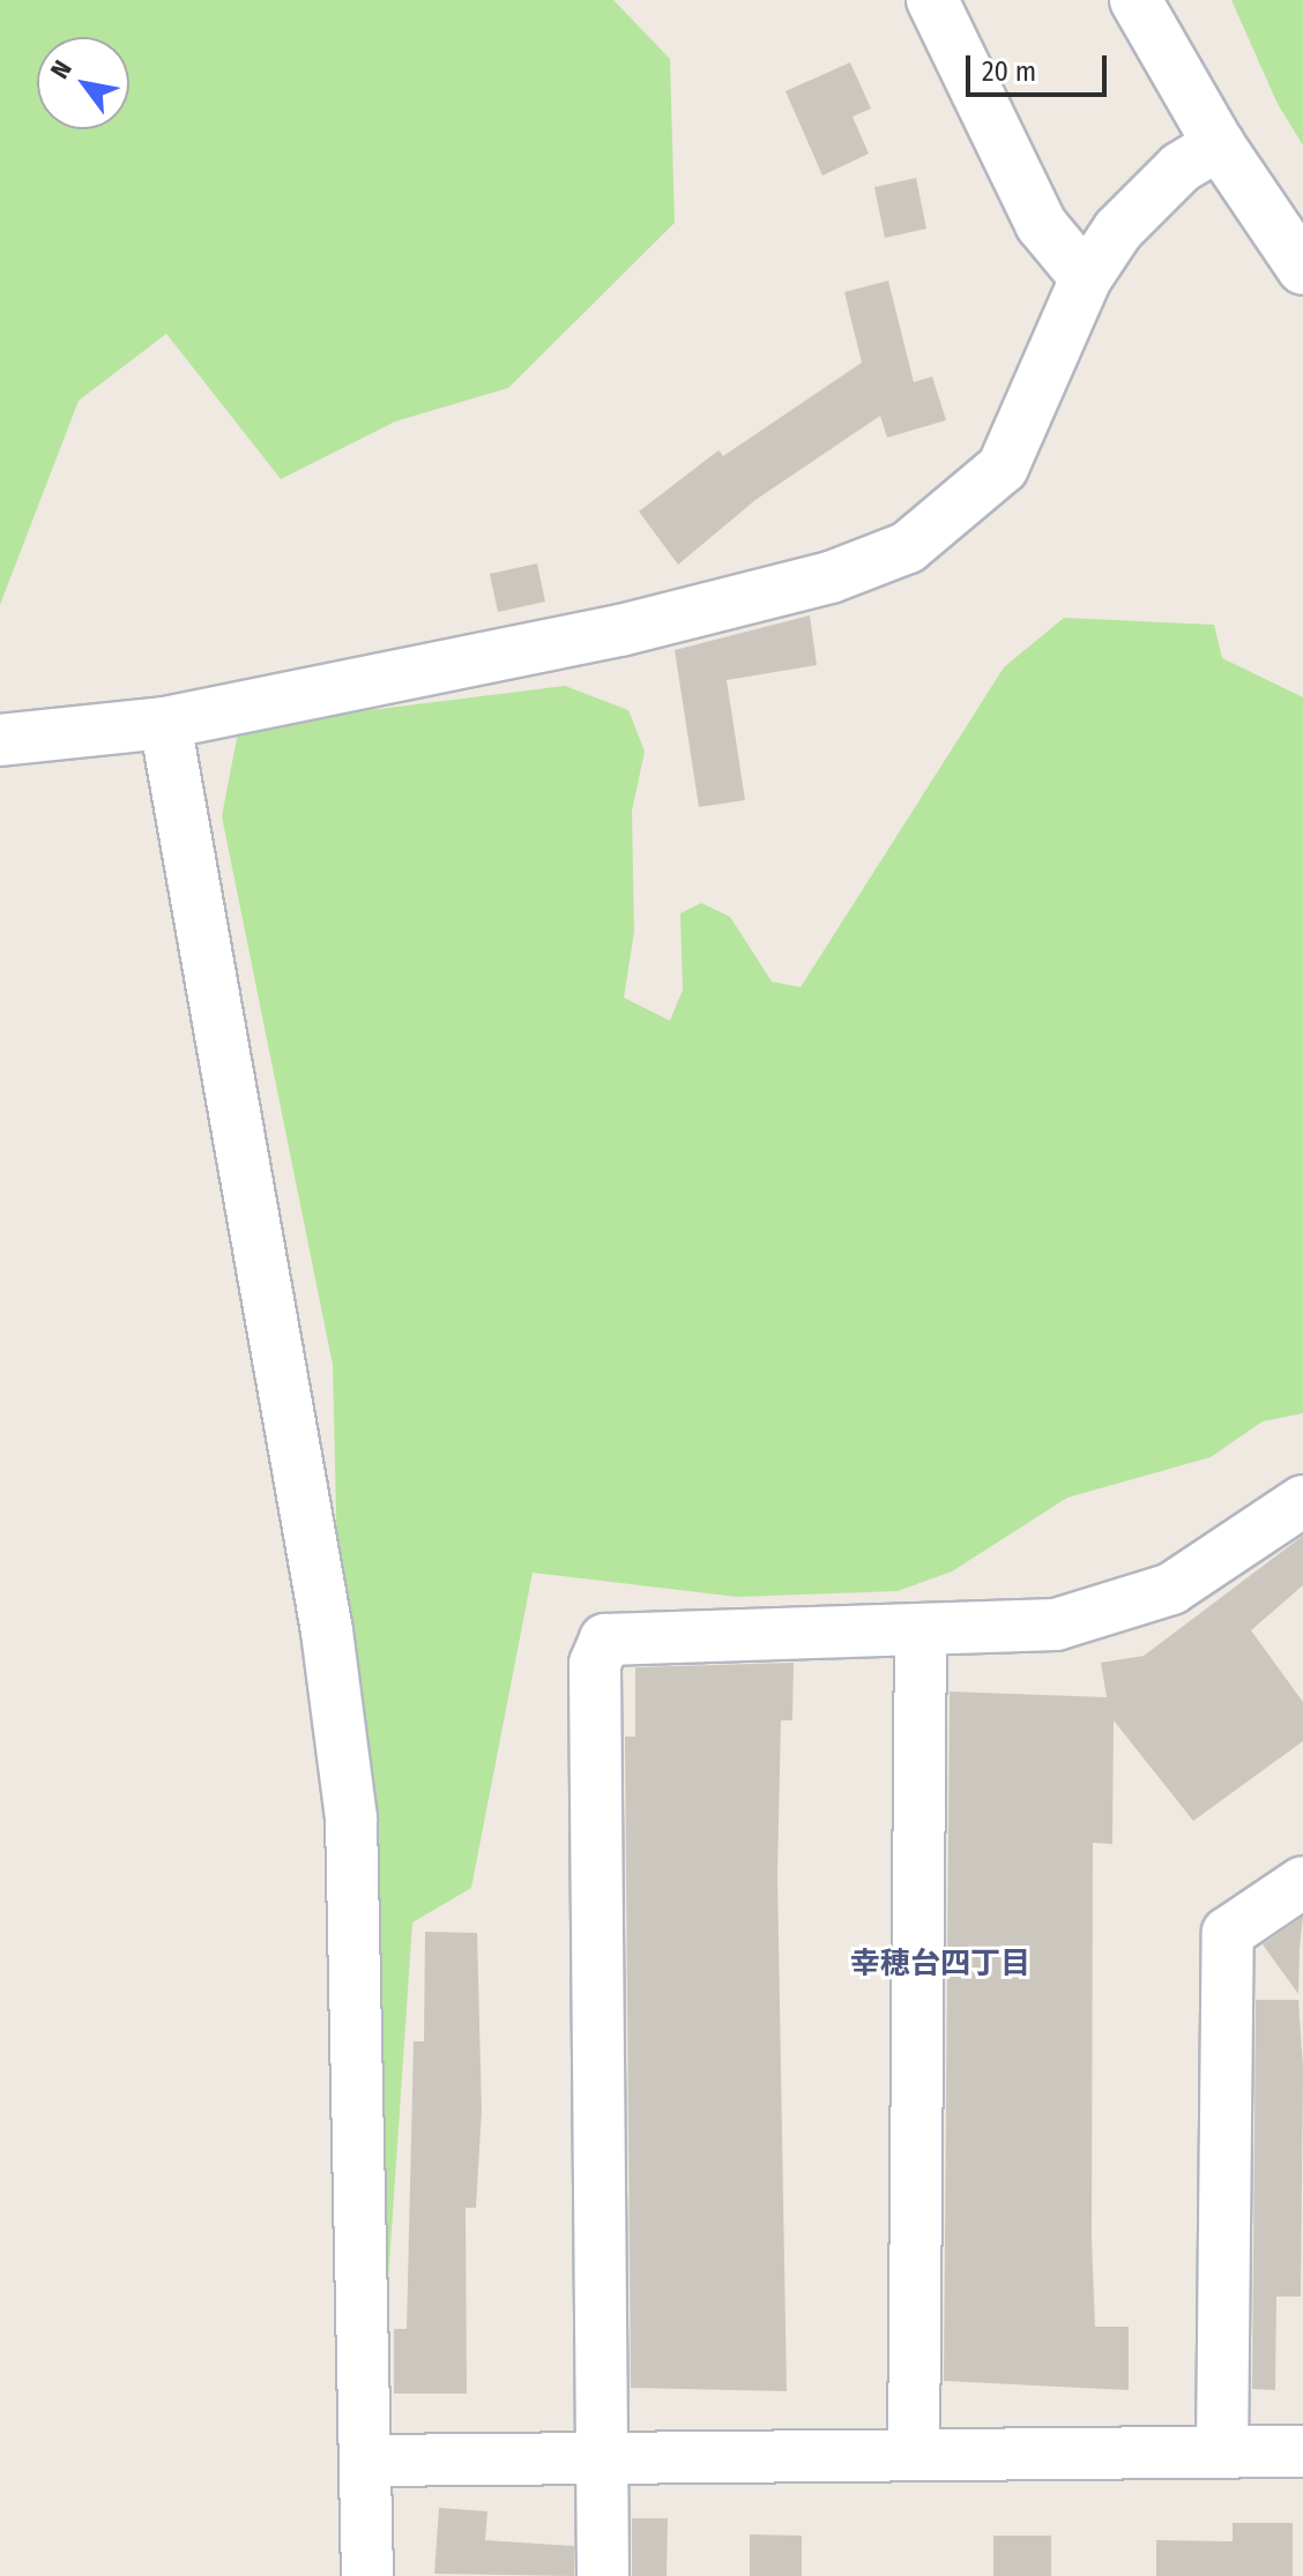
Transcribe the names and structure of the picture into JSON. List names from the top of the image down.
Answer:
{
  "districts": ["幸穂台四丁目"],
  "scale_bar": "20 m",
  "north": "top left"
}
